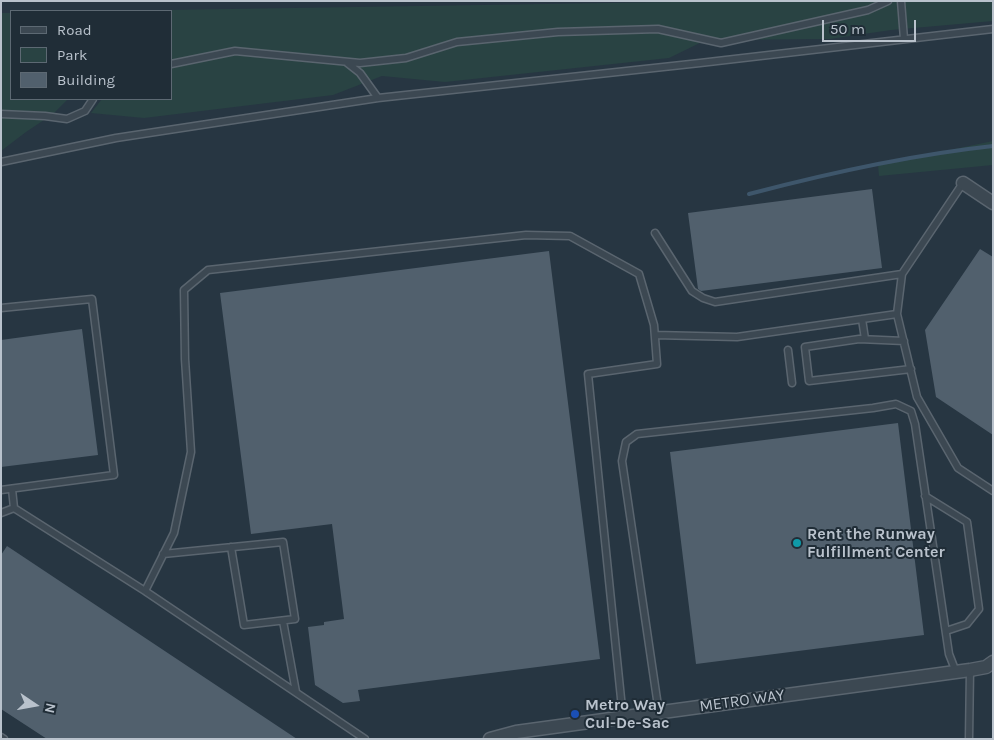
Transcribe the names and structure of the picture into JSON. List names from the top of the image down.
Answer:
{
  "streets": {
    "street": ["METRO WAY"]
  },
  "places": ["Rent the Runway Fulfillment Center", "Metro Way Cul-De-Sac"],
  "legend": ["Road", "Park", "Building"],
  "scale_bar": "50 m",
  "north": "right"
}
